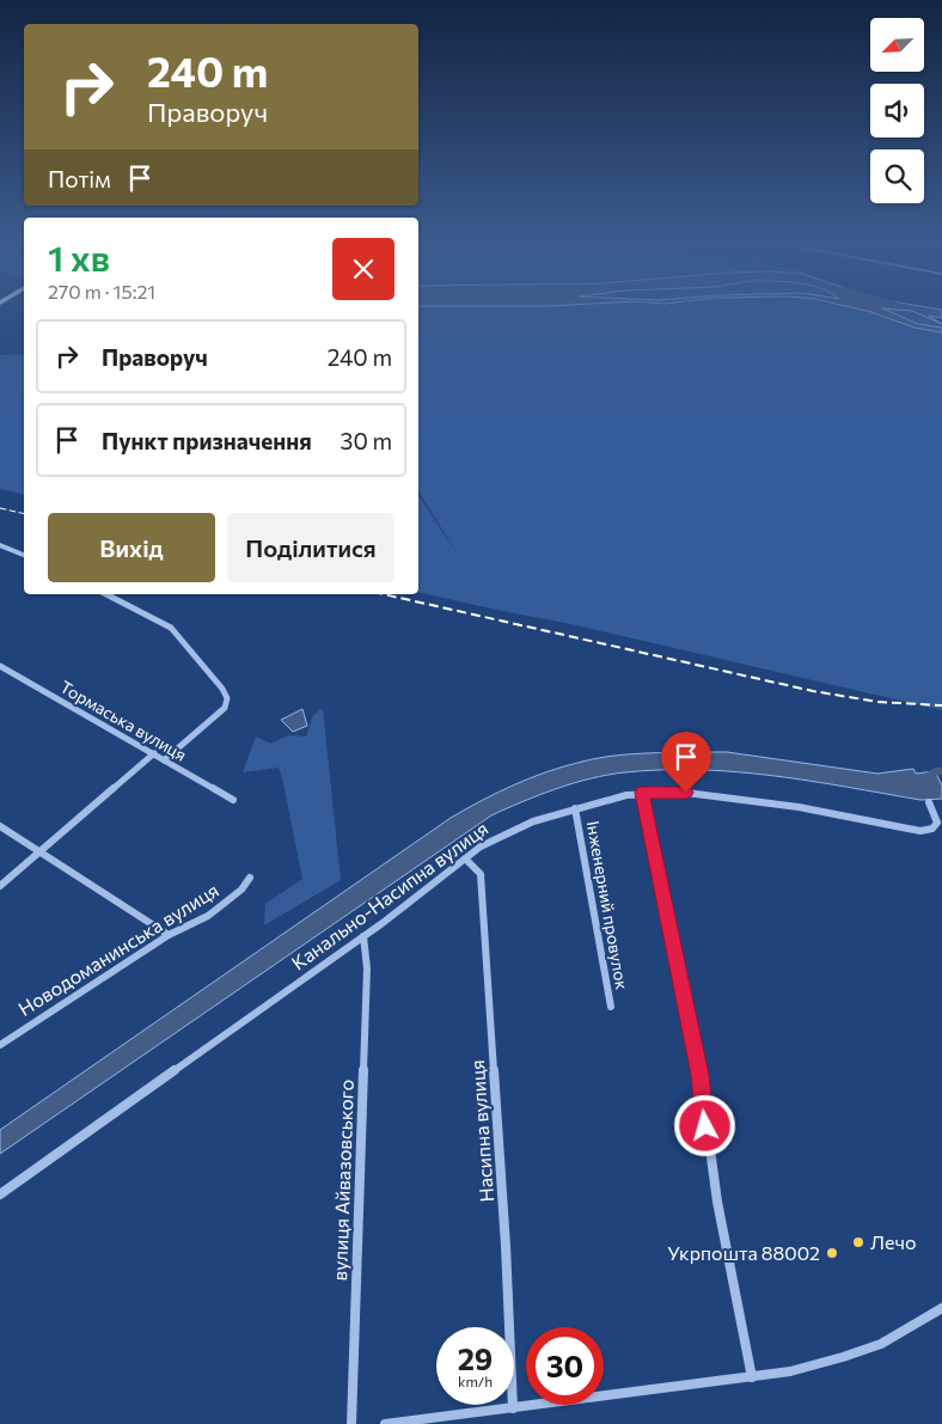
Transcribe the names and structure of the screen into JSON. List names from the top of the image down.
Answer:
{
  "streets": {
    "street": [
      "Тормаська вулиця",
      "Канально-Насипна вулиця",
      "Інженерний провулок",
      "Новодоманинська вулиця",
      "Насипна вулиця",
      "вулиця Айвазовського"
    ]
  },
  "crossings": [
    ["Канально-Насипна вулиця", "Інженерний провулок"],
    ["Канально-Насипна вулиця", "Насипна вулиця"],
    ["Канально-Насипна вулиця", "вулиця Айвазовського"]
  ],
  "places": ["Лечо", "Укрпошта 88002"],
  "north": "bottom left",
  "page": {
    "turn": ["240 m", "Праворуч"],
    "then": "Потім",
    "heading": ["1 хв", "270 m · 15:21"],
    "list": [
      {
        "name": "Праворуч",
        "value": "240 m"
      },
      {
        "name": "Пункт призначення",
        "value": "30 m"
      }
    ],
    "buttons": ["Вихід", "Поділитися"],
    "speed": "29 km/h",
    "limit": "30"
  }
}
